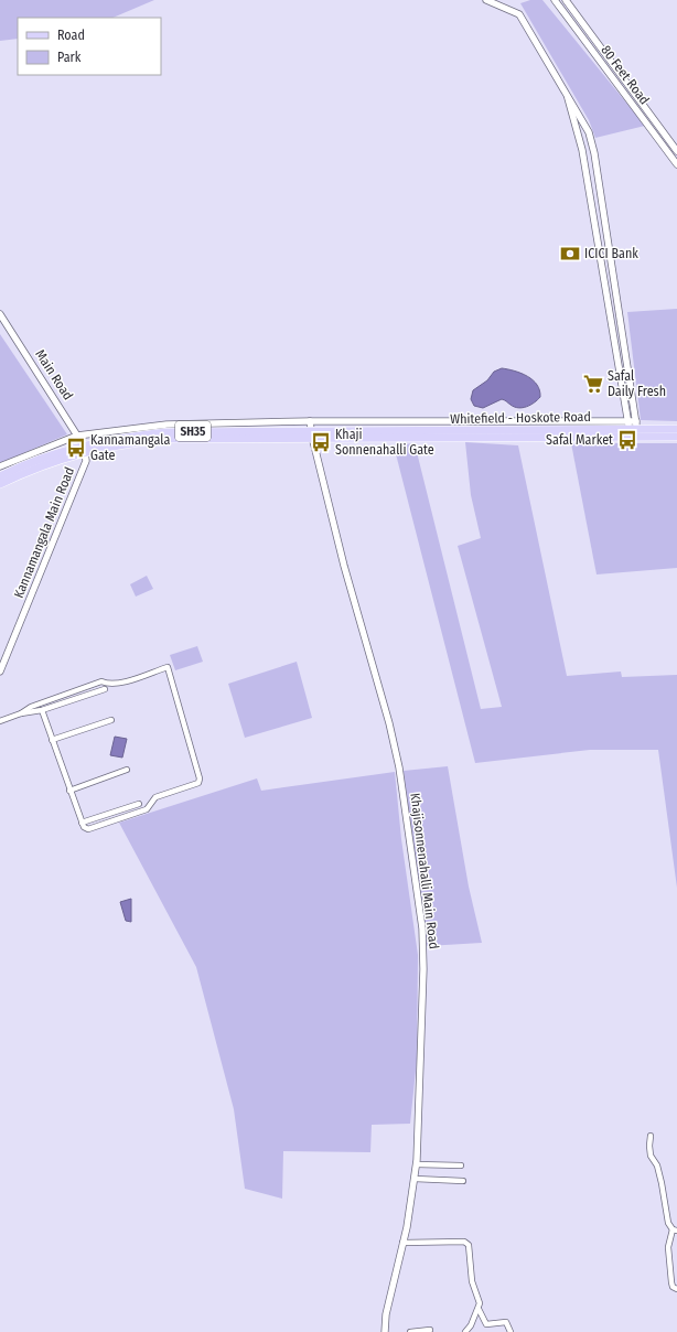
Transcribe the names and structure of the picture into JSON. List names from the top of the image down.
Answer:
{
  "streets": {
    "main road": ["Whitefield - Hoskote Road", "SH35"],
    "street": [
      "80 Feet Road",
      "Main Road",
      "Kannamangala Main Road",
      "Khajisonnenahalli Main Road"
    ]
  },
  "crossings": [
    ["Main Road", "Whitefield - Hoskote Road"],
    ["Main Road", "Kannamangala Main Road"],
    ["Whitefield - Hoskote Road", "Kannamangala Main Road"],
    ["Whitefield - Hoskote Road", "Khajisonnenahalli Main Road"]
  ],
  "places": {
    "bank": ["ICICI Bank"],
    "supermarket": ["Safal Daily Fresh"],
    "bus stop": ["Safal Market", "Khaji Sonnenahalli Gate", "Kannamangala Gate"]
  },
  "legend": ["Road", "Park"]
}
